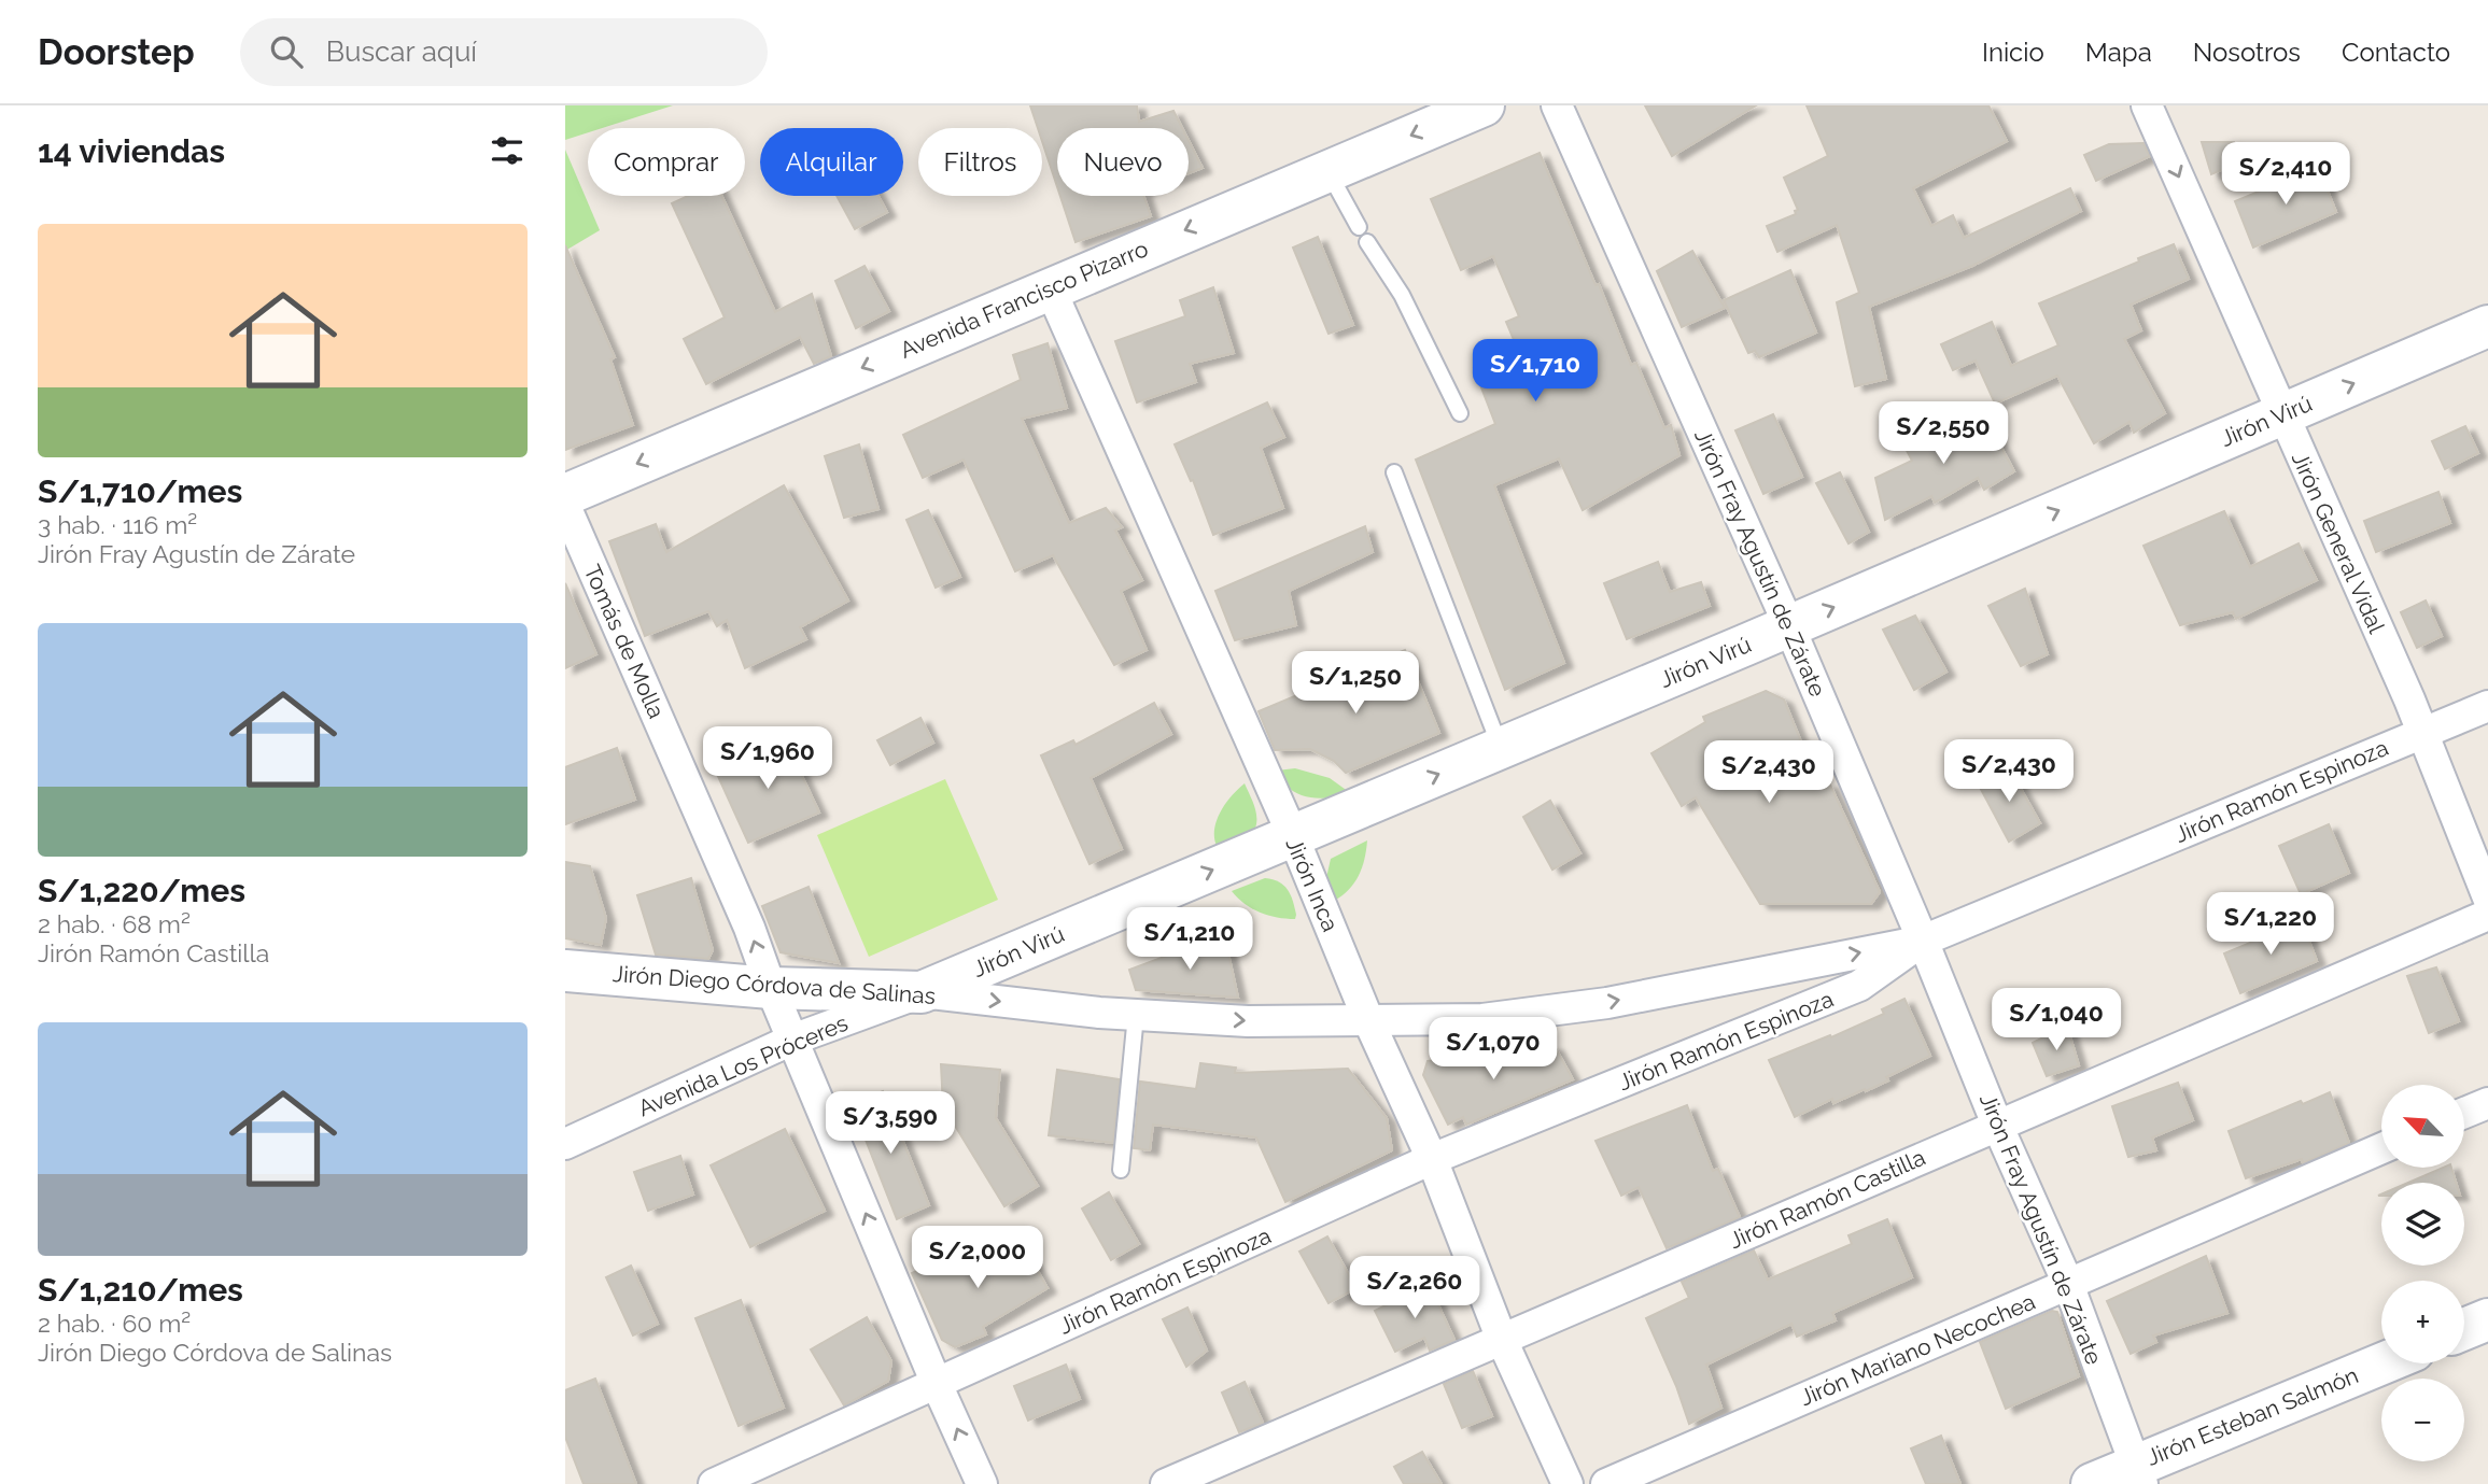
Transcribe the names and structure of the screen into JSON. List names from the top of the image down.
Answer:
{
  "streets": {
    "main road": [
      "Avenida Francisco Pizarro",
      "Jirón Virú",
      "Jirón Diego Córdova de Salinas",
      "Jirón Esteban Salmón"
    ],
    "street": [
      "Jirón General Vidal",
      "Jirón Fray Agustín de Zárate",
      "Tomás de Molla",
      "Jirón Ramón Espinoza",
      "Jirón Inca",
      "Avenida Los Próceres",
      "Jirón Ramón Castilla",
      "Jirón Mariano Necochea"
    ]
  },
  "crossings": [
    ["Avenida Francisco Pizarro", "Jirón Inca"],
    ["Jirón Virú", "Jirón General Vidal"],
    ["Jirón Virú", "Jirón Fray Agustín de Zárate"],
    ["Jirón Virú", "Jirón Inca"],
    ["Jirón Virú", "Jirón Diego Córdova de Salinas"],
    ["Jirón Virú", "Avenida Los Próceres"],
    ["Jirón General Vidal", "Jirón Ramón Espinoza"],
    ["Jirón Fray Agustín de Zárate", "Jirón Ramón Espinoza"],
    ["Jirón Fray Agustín de Zárate", "Jirón Diego Córdova de Salinas"],
    ["Jirón Fray Agustín de Zárate", "Jirón Ramón Castilla"],
    ["Jirón Fray Agustín de Zárate", "Jirón Mariano Necochea"],
    ["Jirón Fray Agustín de Zárate", "Jirón Esteban Salmón"],
    ["Tomás de Molla", "Jirón Ramón Espinoza"],
    ["Tomás de Molla", "Jirón Diego Córdova de Salinas"],
    ["Tomás de Molla", "Avenida Los Próceres"],
    ["Jirón Ramón Espinoza", "Jirón Inca"],
    ["Jirón Ramón Espinoza", "Jirón Diego Córdova de Salinas"],
    ["Jirón Inca", "Jirón Diego Córdova de Salinas"],
    ["Jirón Inca", "Jirón Ramón Castilla"],
    ["Jirón Diego Córdova de Salinas", "Avenida Los Próceres"]
  ],
  "one_way": [
    "Avenida Francisco Pizarro",
    "Jirón Virú",
    "Jirón General Vidal",
    "Tomás de Molla",
    "Jirón Diego Córdova de Salinas"
  ],
  "north": "top left",
  "page": {
    "header": "Doorstep",
    "search": "Buscar aquí",
    "nav": [
      "Inicio",
      "Mapa",
      "Nosotros",
      "Contacto"
    ],
    "heading": "14 viviendas",
    "chip": [
      "Comprar",
      "Alquilar",
      "Filtros",
      "Nuevo"
    ],
    "price": [
      "S/2,410",
      "S/1,710",
      "S/2,550",
      "S/1,250",
      "S/1,960",
      "S/2,430",
      "S/2,430",
      "S/1,220",
      "S/1,210",
      "S/1,040",
      "S/1,070",
      "S/3,590",
      "S/2,000",
      "S/2,260"
    ],
    "list": [
      {
        "name": "S/1,710/mes",
        "note": "3 hab. · 116 m² · Jirón Fray Agustín de Zárate"
      },
      {
        "name": "S/1,220/mes",
        "note": "2 hab. · 68 m² · Jirón Ramón Castilla"
      },
      {
        "name": "S/1,210/mes",
        "note": "2 hab. · 60 m² · Jirón Diego Córdova de Salinas"
      }
    ],
    "map_buttons": ["+", "−"]
  }
}
